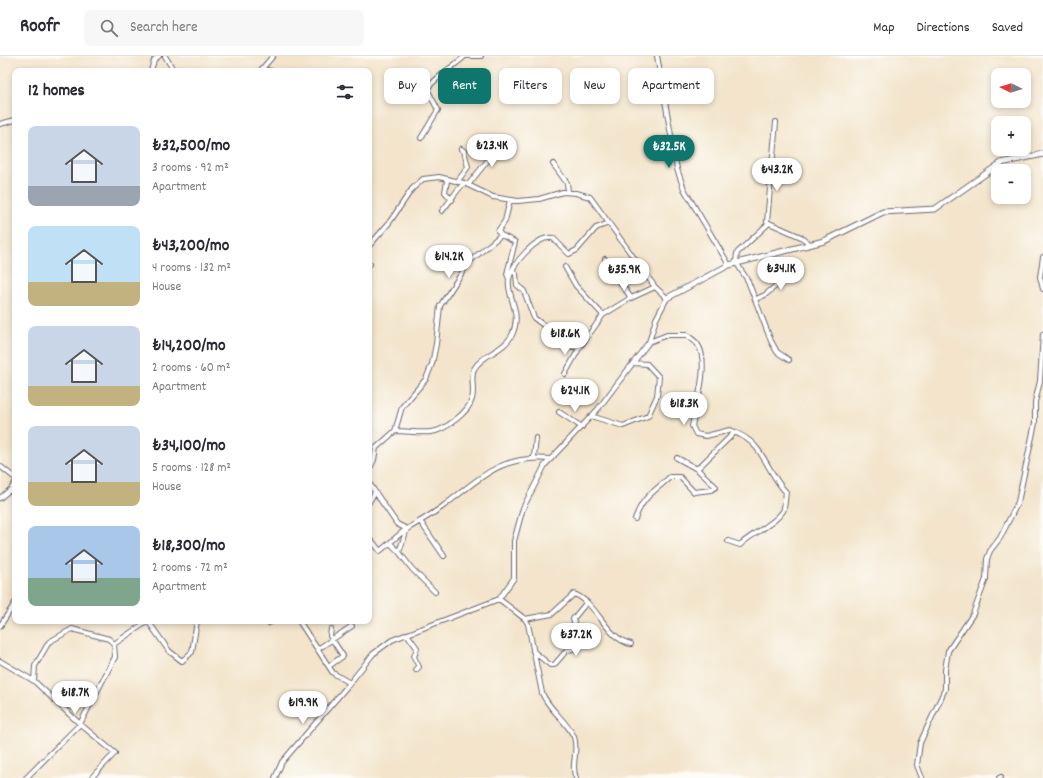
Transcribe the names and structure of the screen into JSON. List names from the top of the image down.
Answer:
{
  "north": "left",
  "page": {
    "header": "Roofr",
    "search": "Search here",
    "nav": ["Map", "Directions", "Saved"],
    "map_buttons": ["+", "−"],
    "chip": [
      "Buy",
      "Rent",
      "Filters",
      "New",
      "Apartment"
    ],
    "heading": "12 homes",
    "list": [
      {
        "name": "₺32,500/mo",
        "note": "3 rooms · 92 m² · Apartment"
      },
      {
        "name": "₺43,200/mo",
        "note": "4 rooms · 132 m² · House"
      },
      {
        "name": "₺14,200/mo",
        "note": "2 rooms · 60 m² · Apartment"
      },
      {
        "name": "₺34,100/mo",
        "note": "5 rooms · 128 m² · House"
      },
      {
        "name": "₺18,300/mo",
        "note": "2 rooms · 72 m² · Apartment"
      }
    ],
    "price": [
      "₺23.4K",
      "₺32.5K",
      "₺43.2K",
      "₺14.2K",
      "₺34.1K",
      "₺35.9K",
      "₺18.6K",
      "₺24.1K",
      "₺18.3K",
      "₺37.2K",
      "₺18.7K",
      "₺19.9K"
    ]
  }
}
